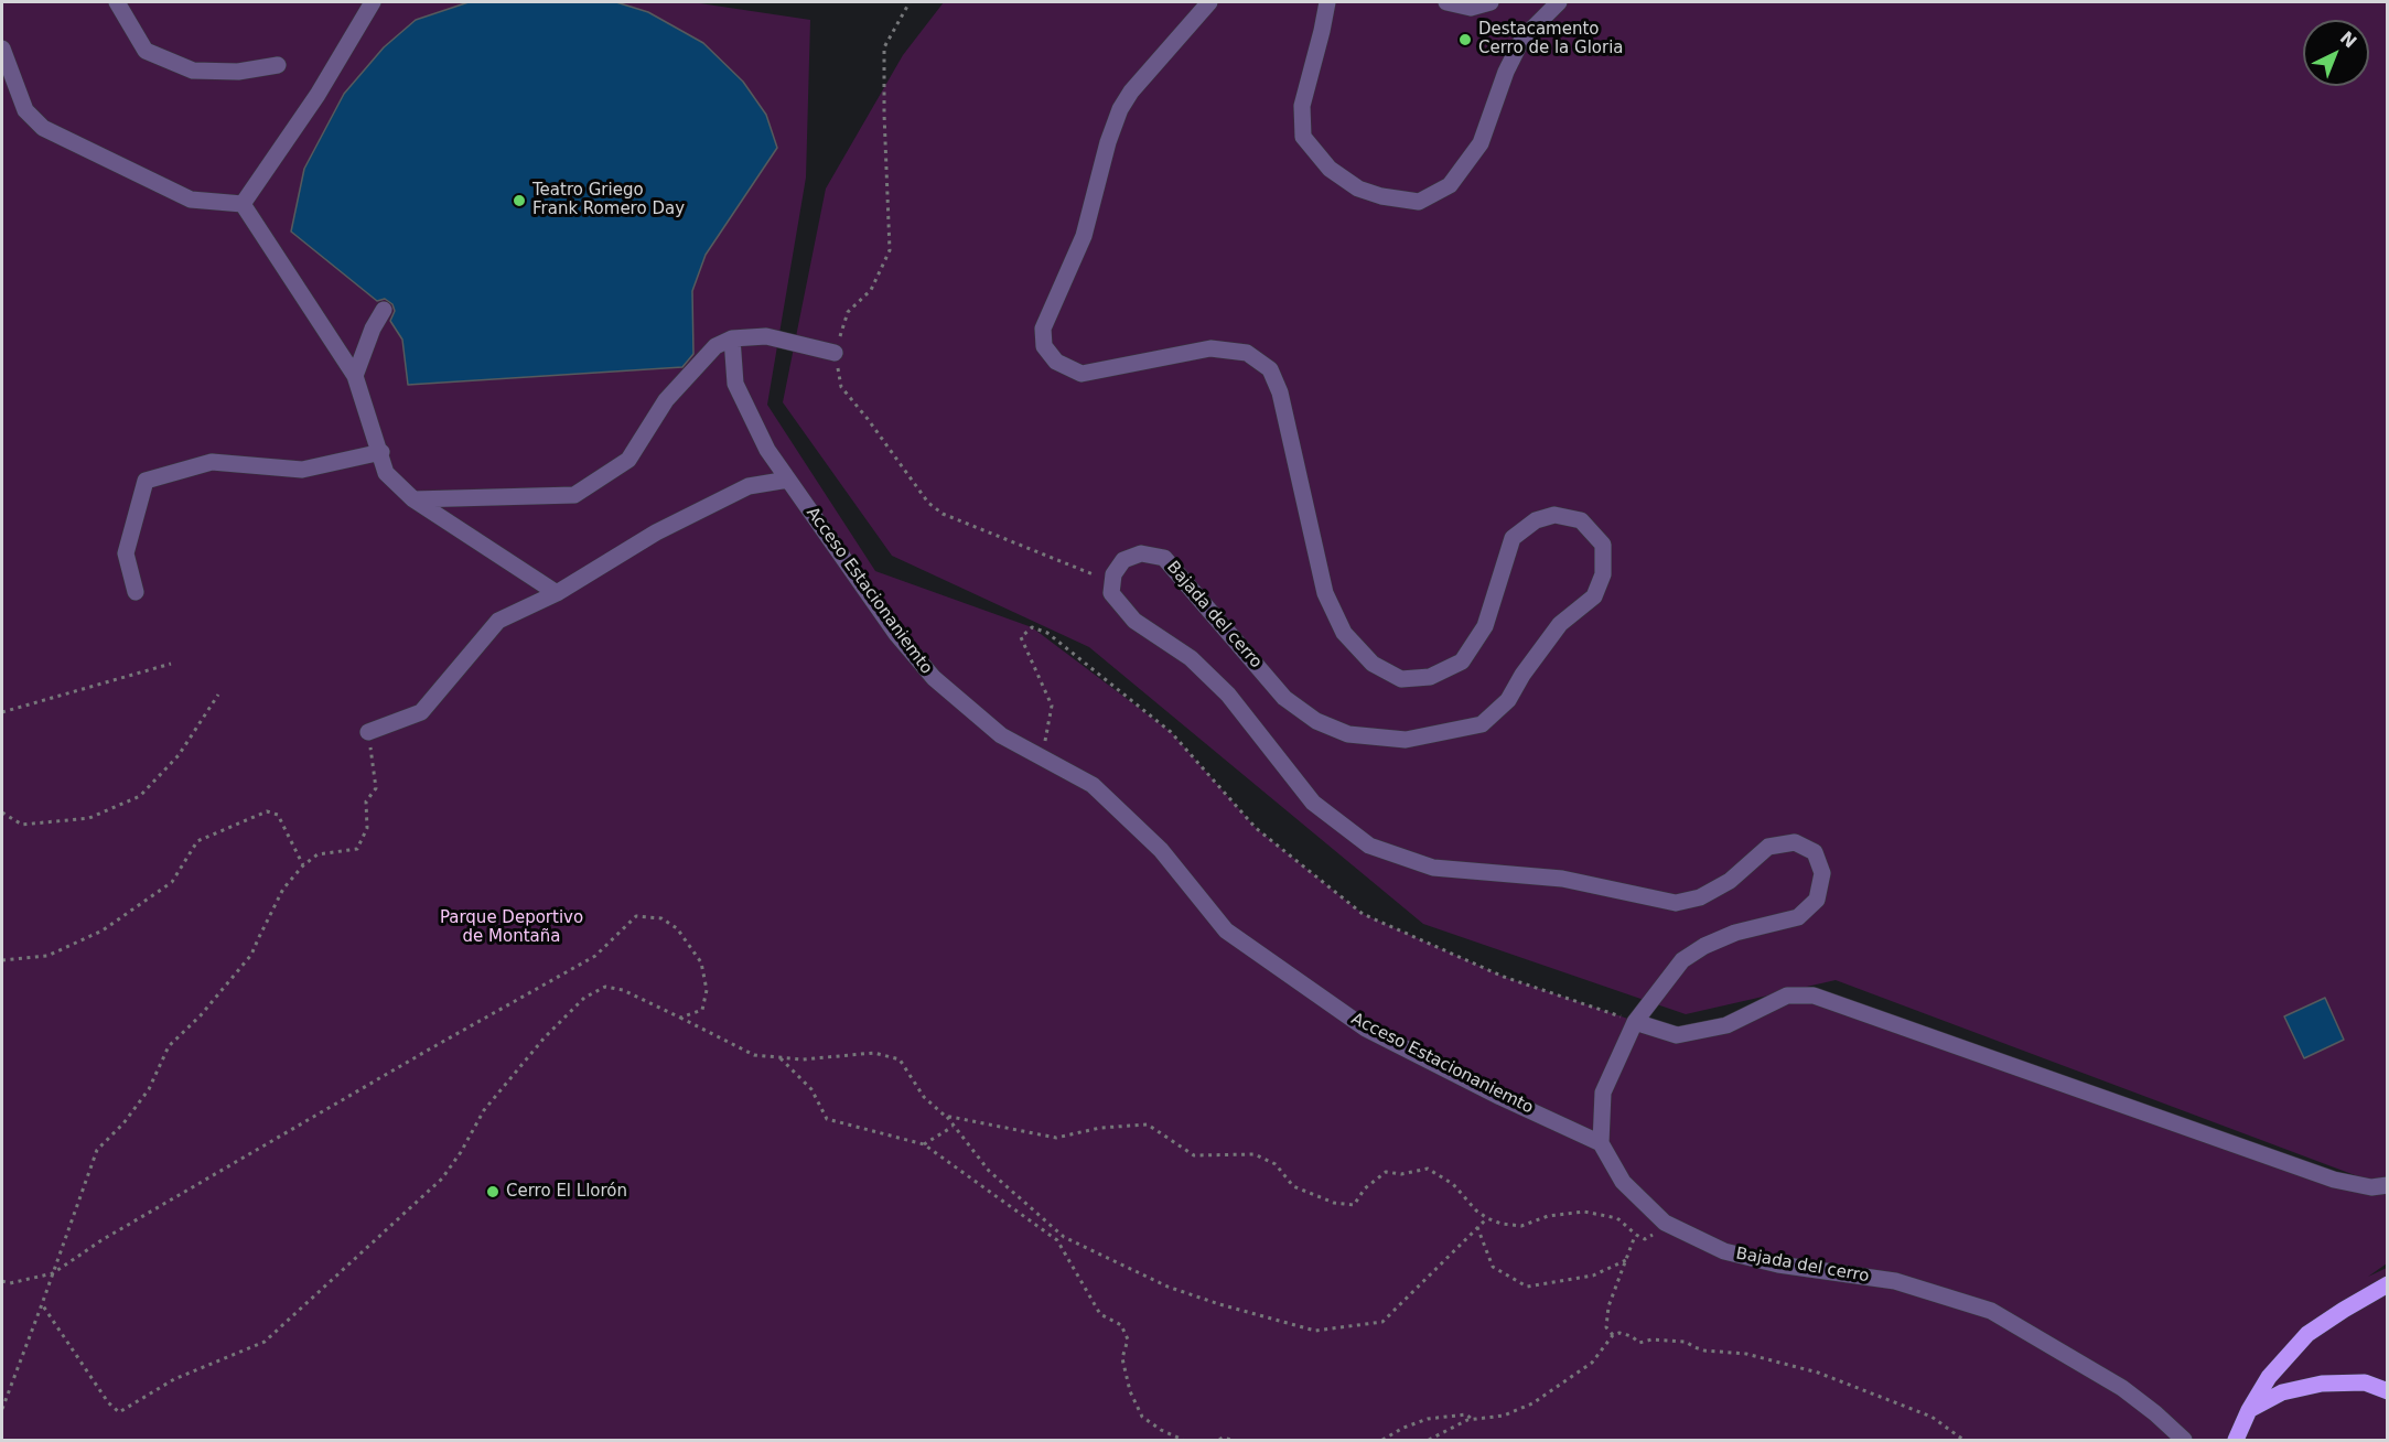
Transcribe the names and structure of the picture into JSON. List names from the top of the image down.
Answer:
{
  "streets": {
    "street": ["Acceso Estacionaniemto", "Bajada del cerro"]
  },
  "crossings": [
    ["Acceso Estacionaniemto", "Bajada del cerro"]
  ],
  "parks": ["Parque Deportivo de Montaña"],
  "places": ["Destacamento Cerro de la Gloria", "Teatro Griego Frank Romero Day", "Cerro El Llorón"],
  "north": "top right"
}
